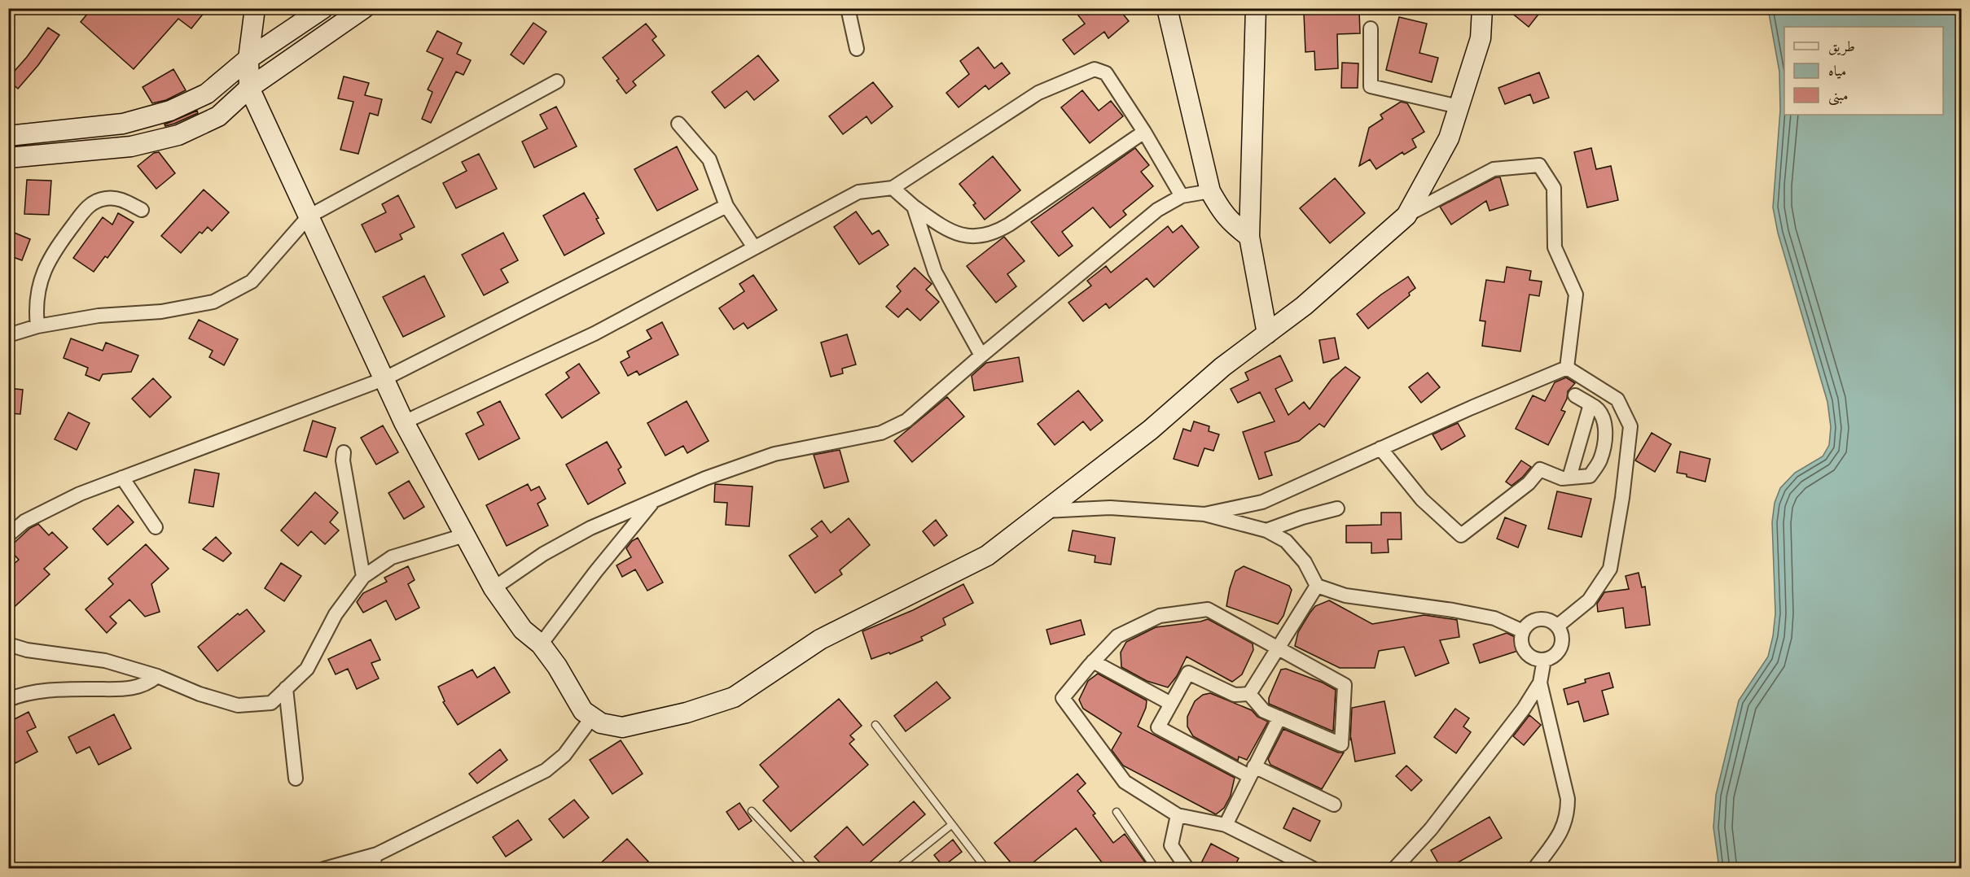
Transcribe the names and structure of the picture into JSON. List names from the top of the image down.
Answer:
{
  "legend": ["طريق", "مياه", "مبنى"]
}
